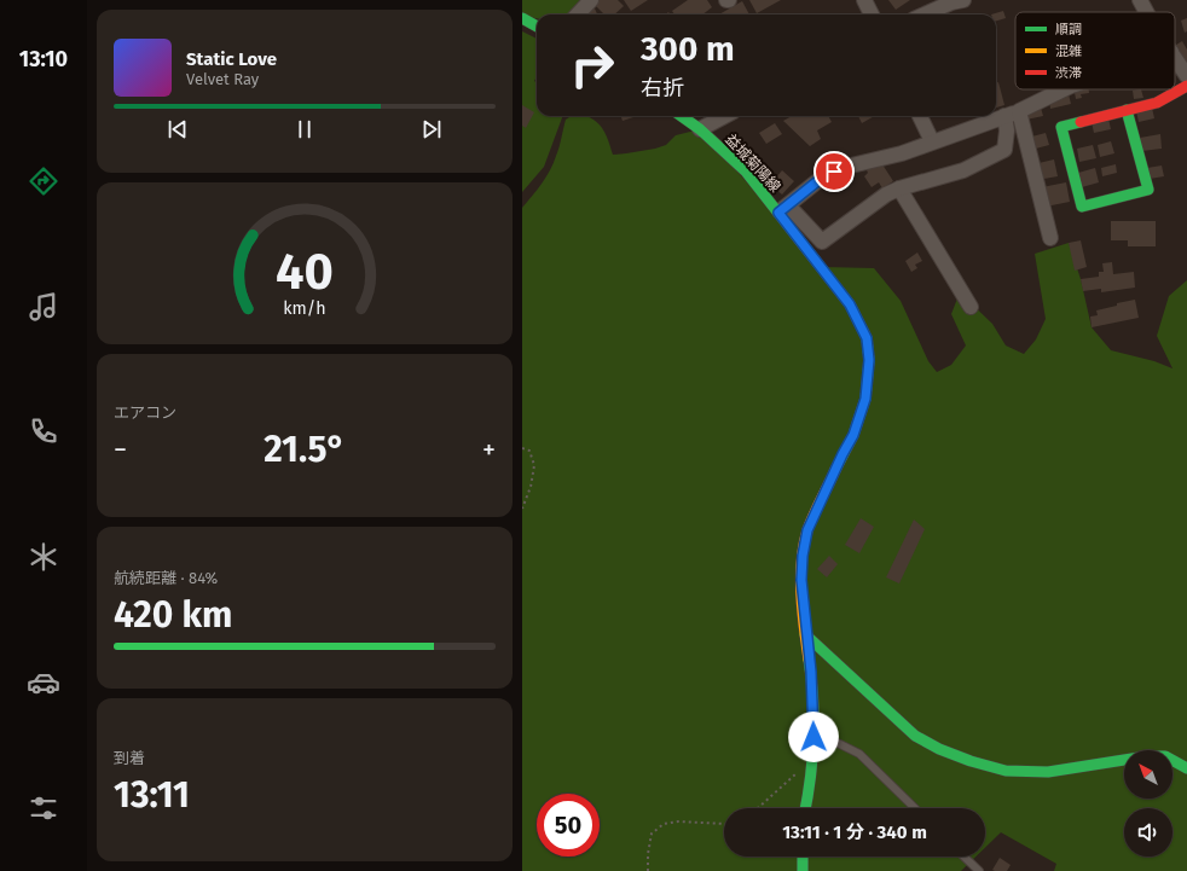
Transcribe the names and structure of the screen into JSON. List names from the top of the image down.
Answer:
{
  "streets": {
    "main road": ["益城菊陽線"]
  },
  "legend": ["順調", "混雑", "渋滞"],
  "north": "top left",
  "page": {
    "tabs": "13:10",
    "turn": ["300 m", "右折"],
    "song": ["Static Love", "Velvet Ray"],
    "tile": [
      "エアコン",
      ["航続距離 · 84%", "420 km"],
      ["到着", "13:11"]
    ],
    "heat": ["−", "21.5°", "+"],
    "limit": "50",
    "trip": "13:11 · 1 分 · 340 m",
    "gauge": ["40", "km/h"]
  }
}
